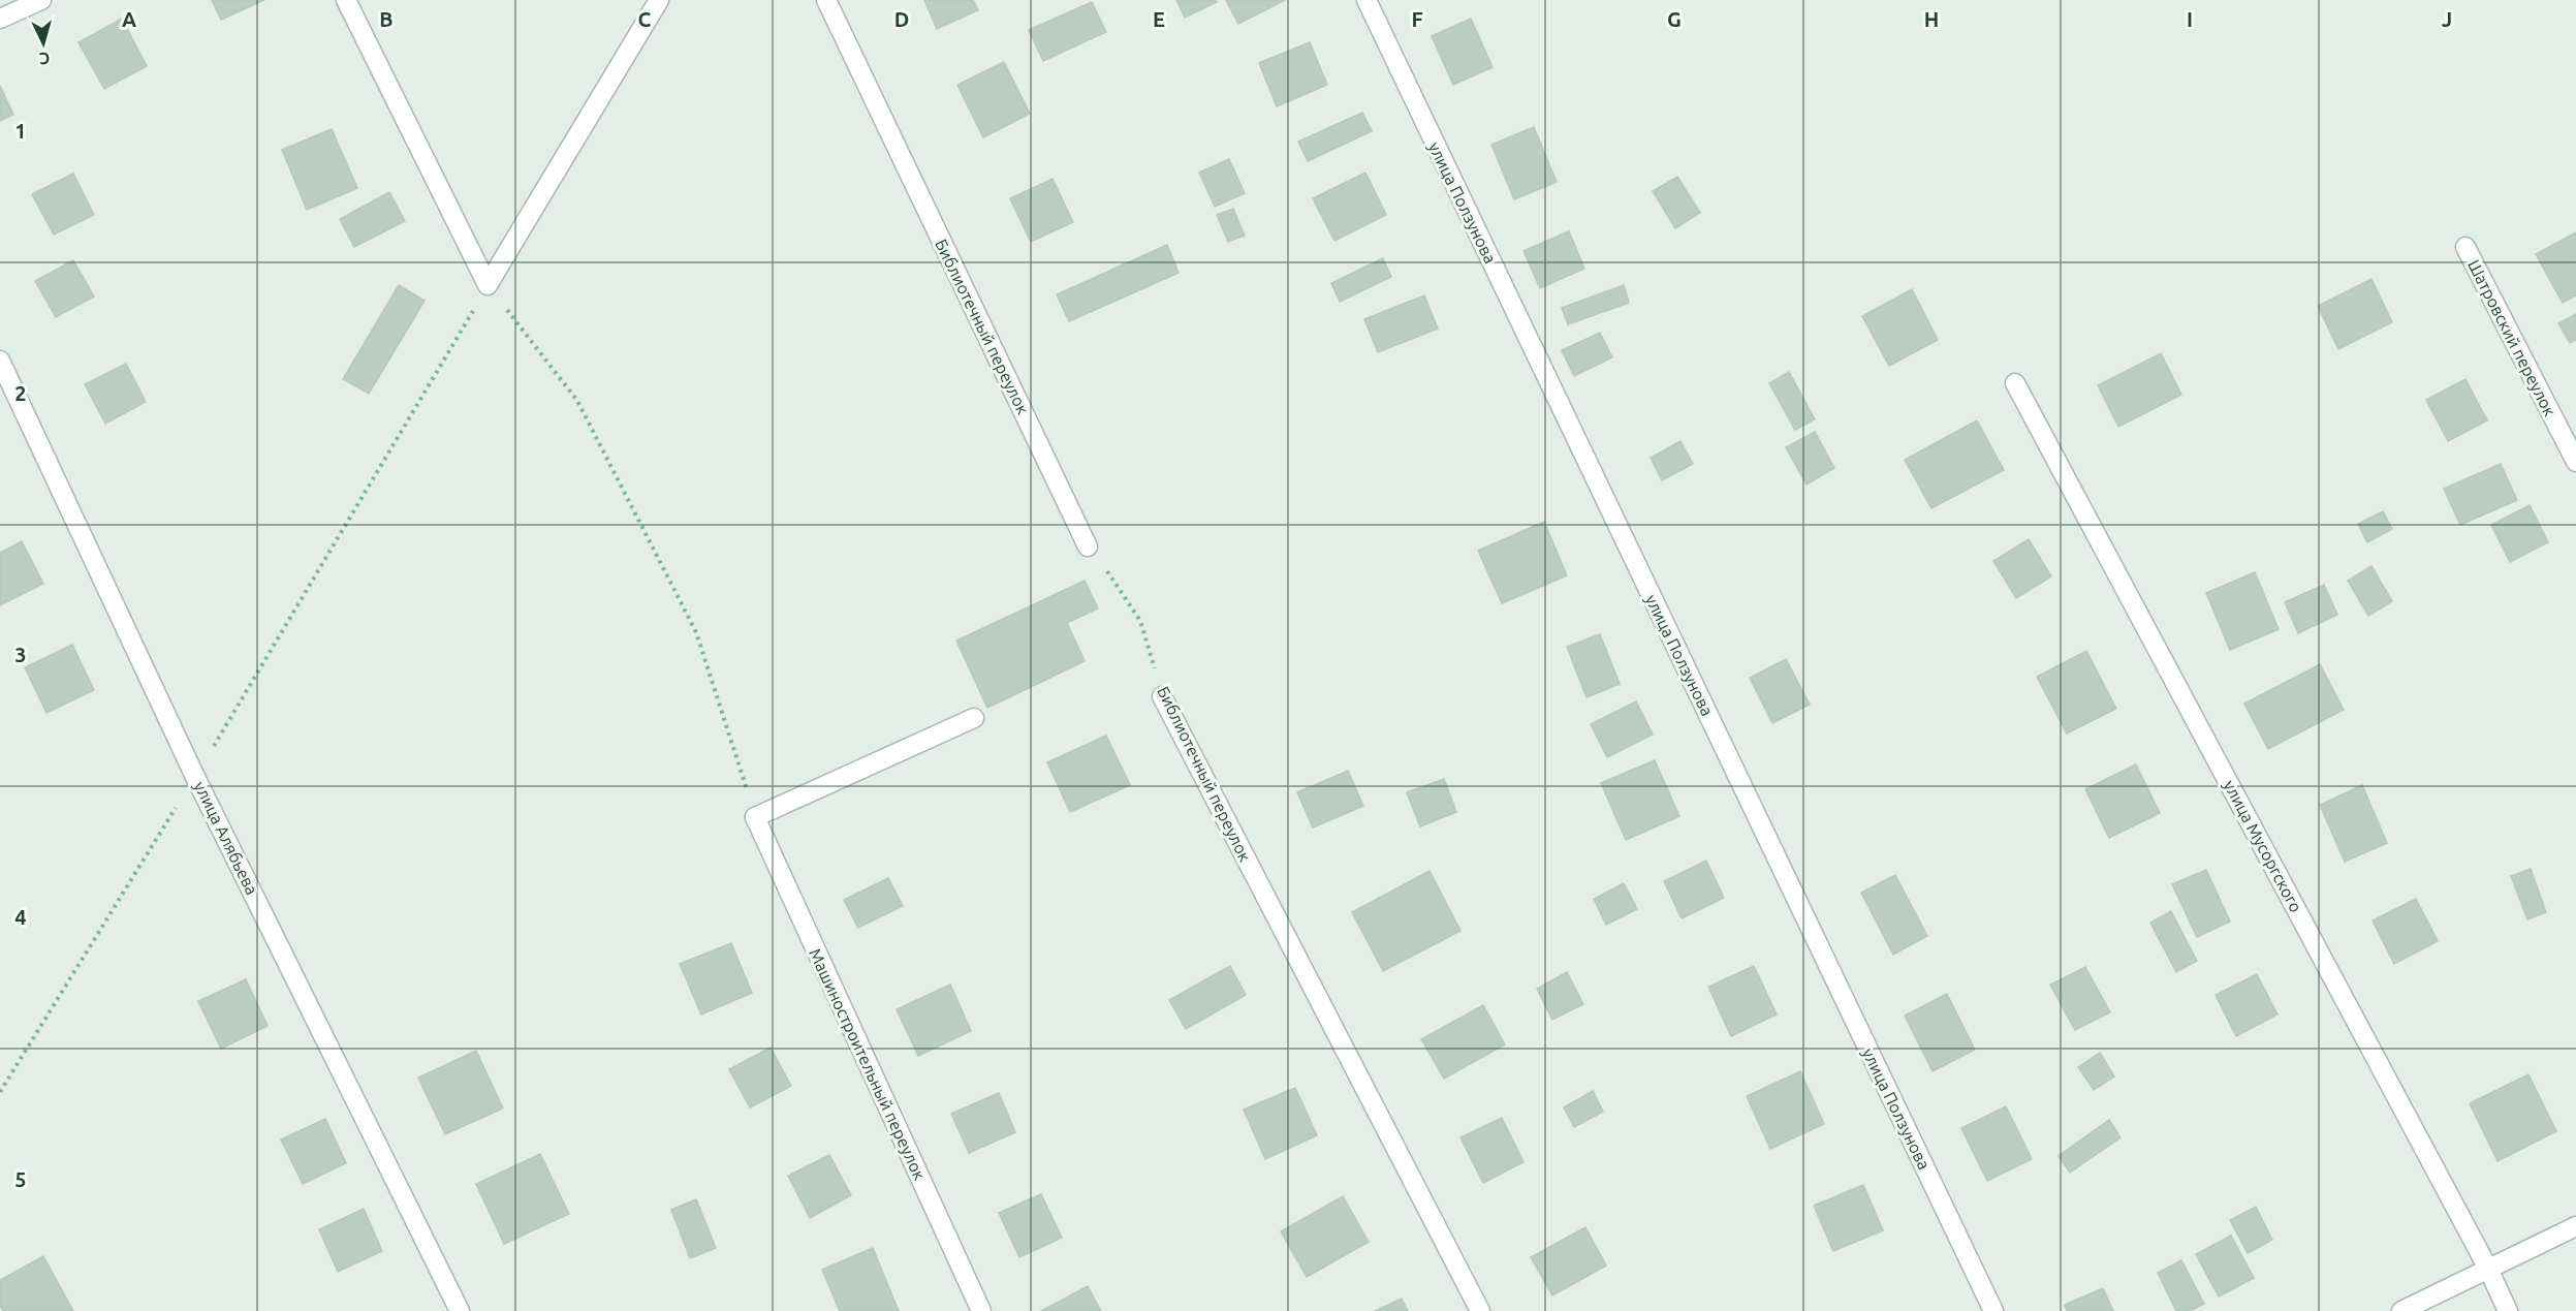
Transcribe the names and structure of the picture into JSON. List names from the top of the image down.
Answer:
{
  "streets": {
    "street": [
      "улица Ползунова",
      "Библиотечный переулок",
      "Шатровский переулок",
      "улица Алябьева",
      "улица Мусоргского",
      "Машиностроительный переулок"
    ]
  },
  "north": "bottom",
  "grid": {
    "columns": [
      "A",
      "B",
      "C",
      "D",
      "E",
      "F",
      "G",
      "H",
      "I",
      "J"
    ],
    "rows": [
      "1",
      "2",
      "3",
      "4",
      "5"
    ]
  }
}
